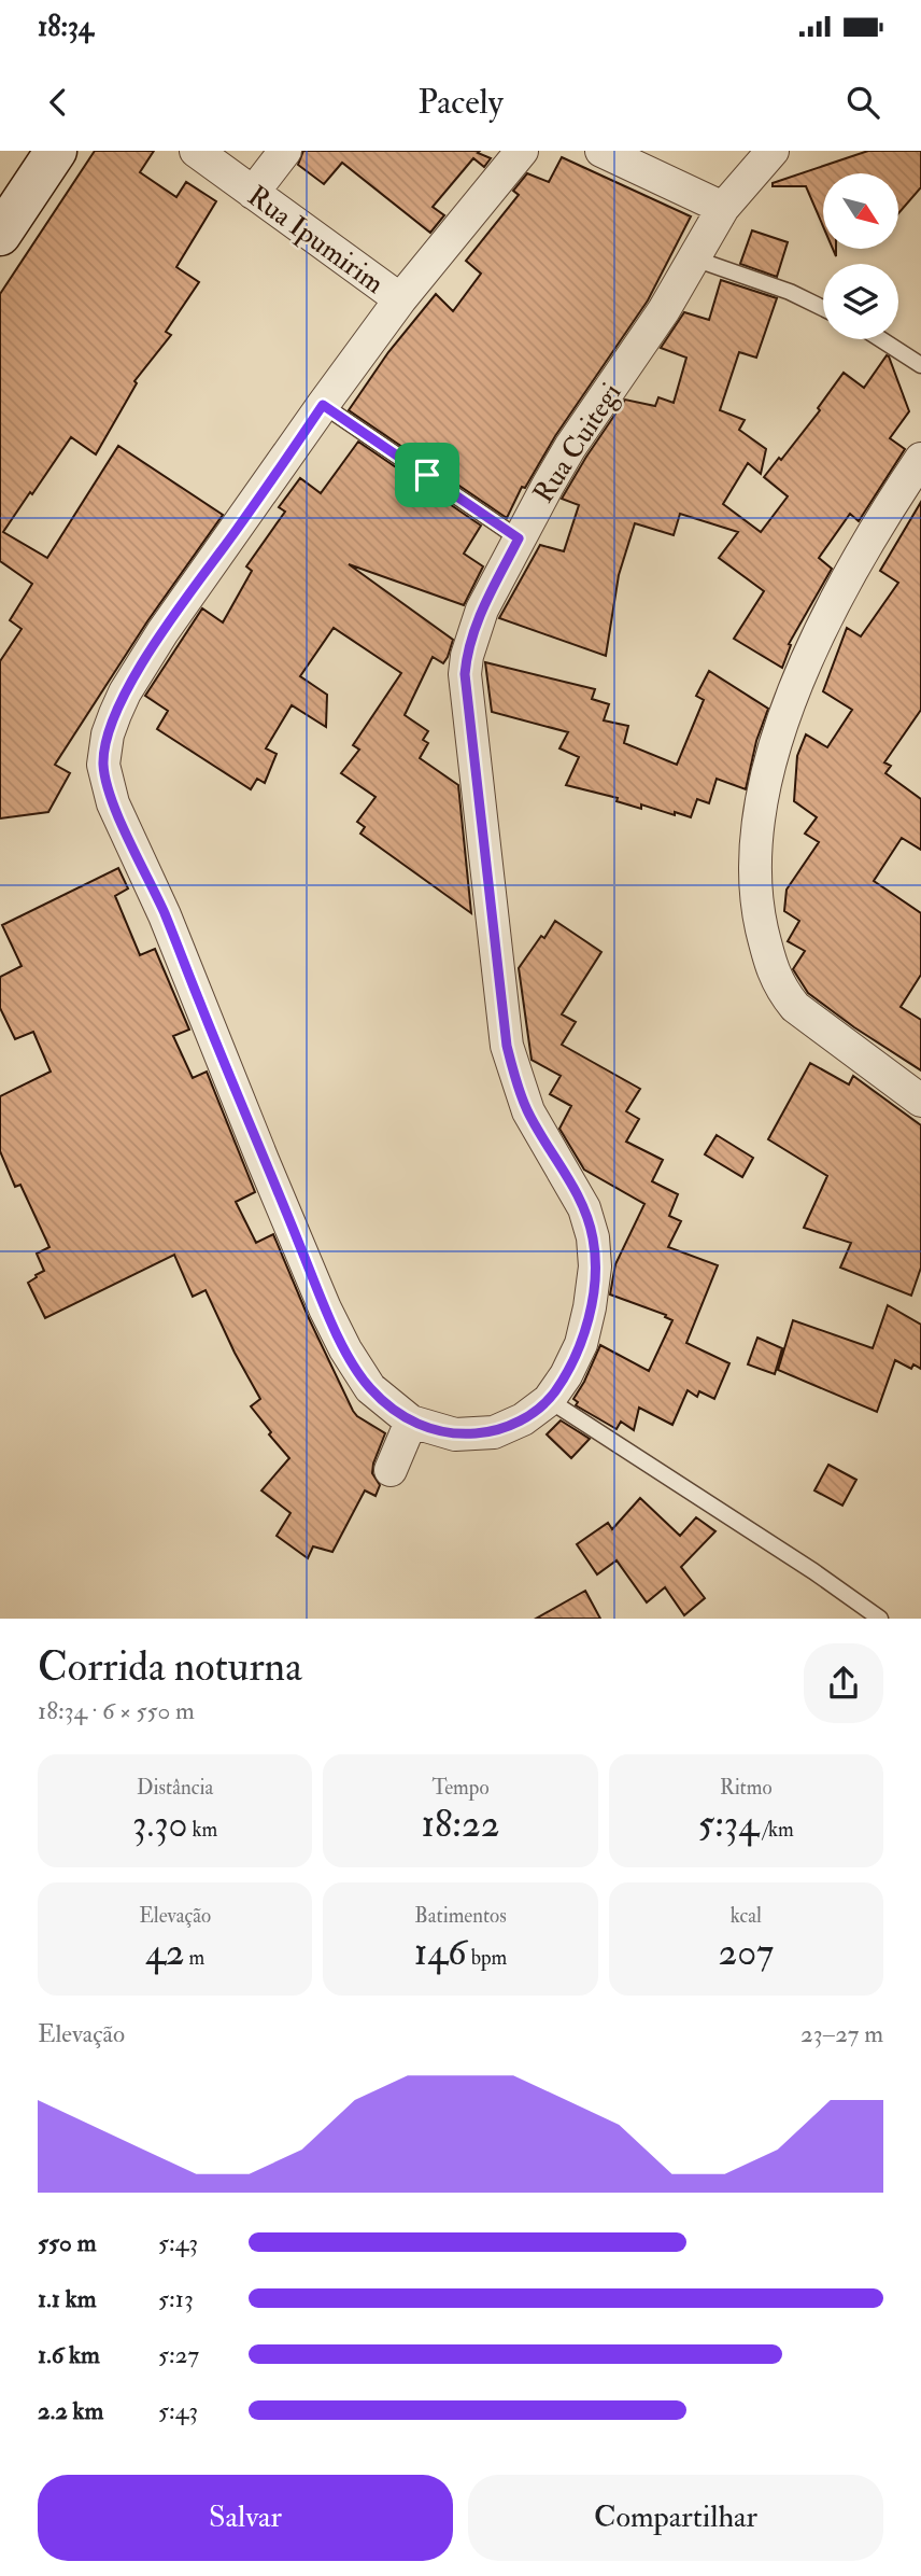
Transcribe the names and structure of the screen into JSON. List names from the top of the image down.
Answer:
{
  "streets": {
    "street": ["Rua Ipumirim", "Rua Cuitegi"]
  },
  "north": "bottom right",
  "page": {
    "status": "18:34",
    "header": "Pacely",
    "heading": ["Corrida noturna", "18:34 · 6 × 550 m"],
    "stats": [
      ["Distância", "3.30 km"],
      ["Tempo", "18:22"],
      ["Ritmo", "5:34 /km"],
      ["Elevação", "42 m"],
      ["Batimentos", "146 bpm"],
      ["kcal", "207"]
    ],
    "chart": ["Elevação", "23–27 m"],
    "list": [
      {
        "name": "550 m",
        "note": "5:43"
      },
      {
        "name": "1.1 km",
        "note": "5:13"
      },
      {
        "name": "1.6 km",
        "note": "5:27"
      },
      {
        "name": "2.2 km",
        "note": "5:43"
      }
    ],
    "buttons": ["Salvar", "Compartilhar"]
  }
}
